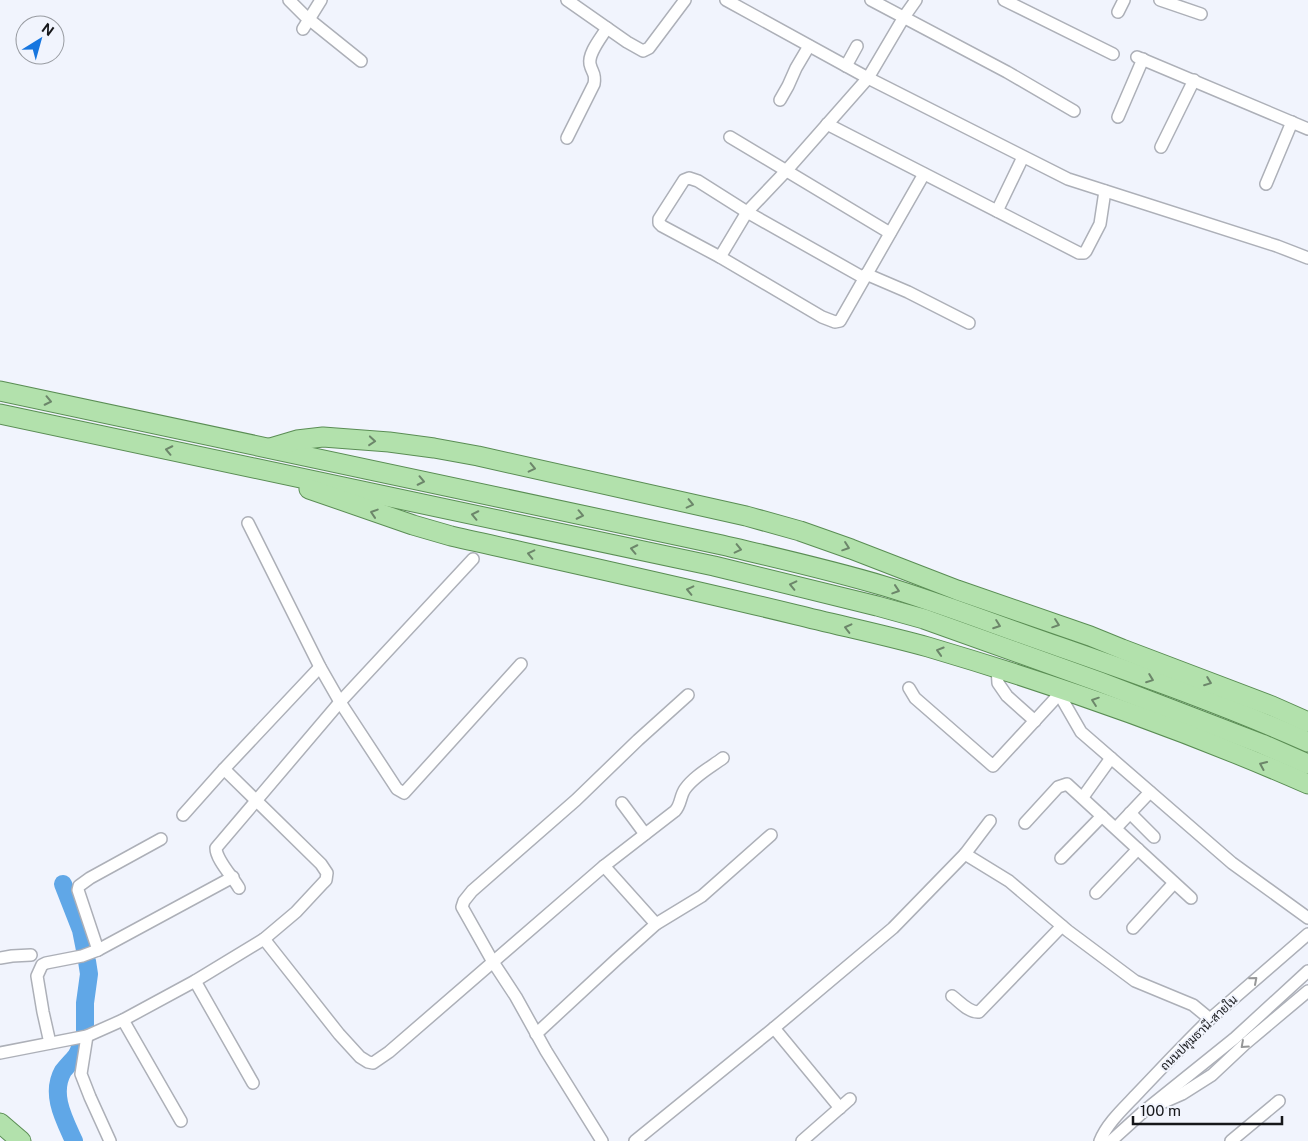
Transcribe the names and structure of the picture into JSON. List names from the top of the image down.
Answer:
{
  "streets": {
    "street": ["ถนนปทุมธานี-สายใน"]
  },
  "scale_bar": "100 m",
  "north": "top right"
}
